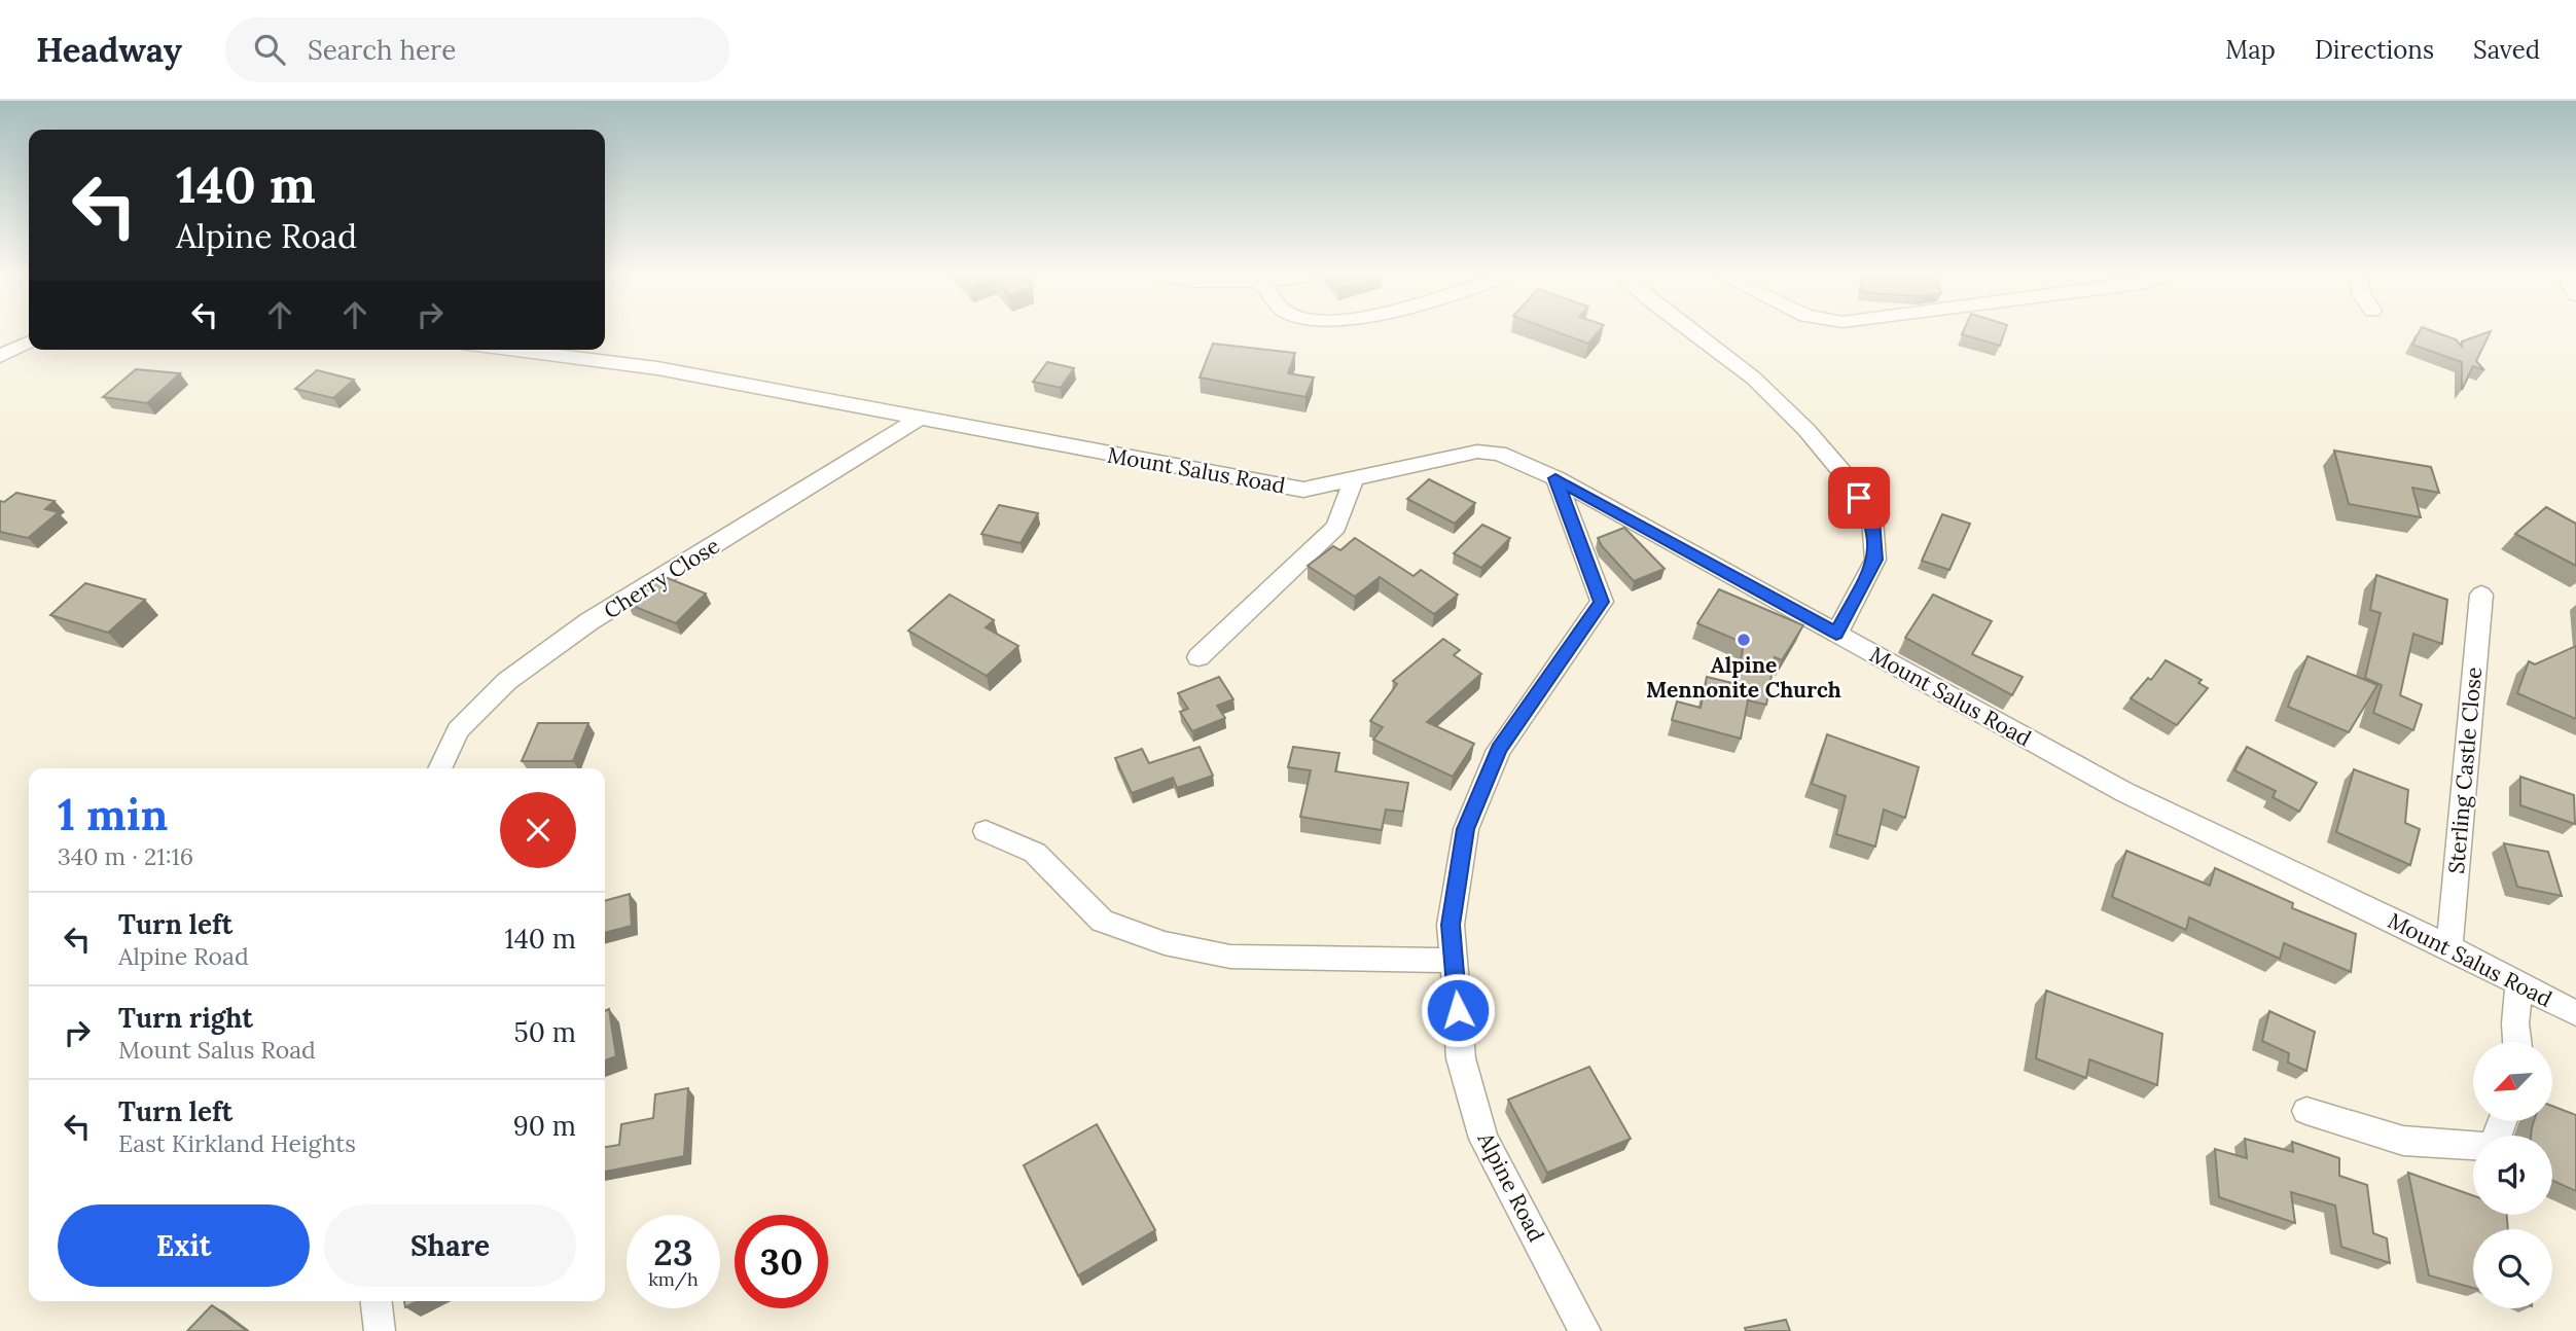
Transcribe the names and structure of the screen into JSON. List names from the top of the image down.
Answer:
{
  "streets": {
    "street": [
      "Mount Salus Road",
      "Cherry Close",
      "Sterling Castle Close",
      "Alpine Road"
    ]
  },
  "crossings": [
    ["Mount Salus Road", "Cherry Close"],
    ["Mount Salus Road", "Sterling Castle Close"],
    ["Mount Salus Road", "Alpine Road"]
  ],
  "places": ["Alpine Mennonite Church"],
  "north": "bottom left",
  "page": {
    "header": "Headway",
    "search": "Search here",
    "nav": ["Map", "Directions", "Saved"],
    "turn": ["140 m", "Alpine Road"],
    "heading": ["1 min", "340 m · 21:16"],
    "list": [
      {
        "name": "Turn left",
        "note": "Alpine Road",
        "value": "140 m"
      },
      {
        "name": "Turn right",
        "note": "Mount Salus Road",
        "value": "50 m"
      },
      {
        "name": "Turn left",
        "note": "East Kirkland Heights",
        "value": "90 m"
      }
    ],
    "buttons": ["Exit", "Share"],
    "speed": "23 km/h",
    "limit": "30"
  }
}
